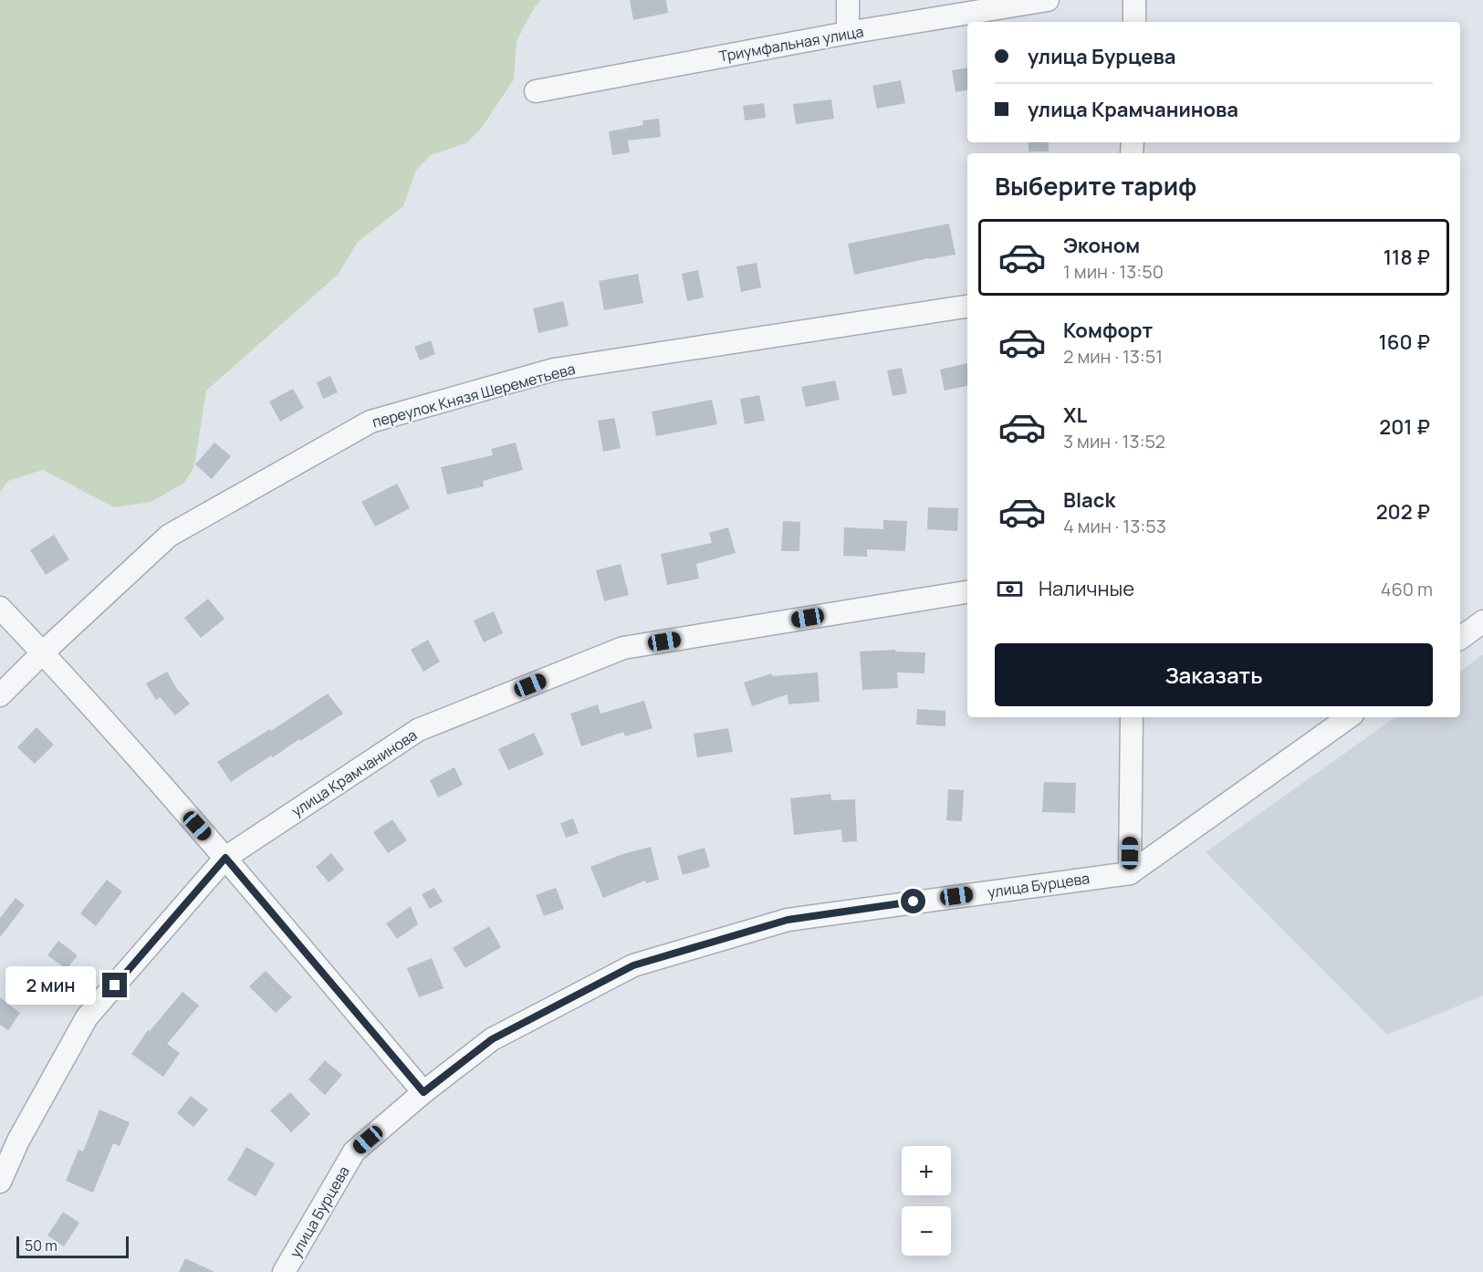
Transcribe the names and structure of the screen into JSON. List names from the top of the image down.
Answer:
{
  "streets": {
    "street": [
      "Триумфальная улица",
      "переулок Князя Шереметьева",
      "улица Крамчанинова",
      "улица Бурцева"
    ]
  },
  "scale_bar": "50 m",
  "page": {
    "banner": ["улица Бурцева", "улица Крамчанинова"],
    "heading": "Выберите тариф",
    "list": [
      {
        "name": "Эконом",
        "note": "1 мин · 13:50",
        "value": "118 ₽"
      },
      {
        "name": "Комфорт",
        "note": "2 мин · 13:51",
        "value": "160 ₽"
      },
      {
        "name": "XL",
        "note": "3 мин · 13:52",
        "value": "201 ₽"
      },
      {
        "name": "Black",
        "note": "4 мин · 13:53",
        "value": "202 ₽"
      }
    ],
    "pay": ["Наличные", "460 m"],
    "buttons": "Заказать",
    "bubble": "2 мин",
    "map_buttons": ["+", "−"],
    "scale": "50 m"
  }
}
